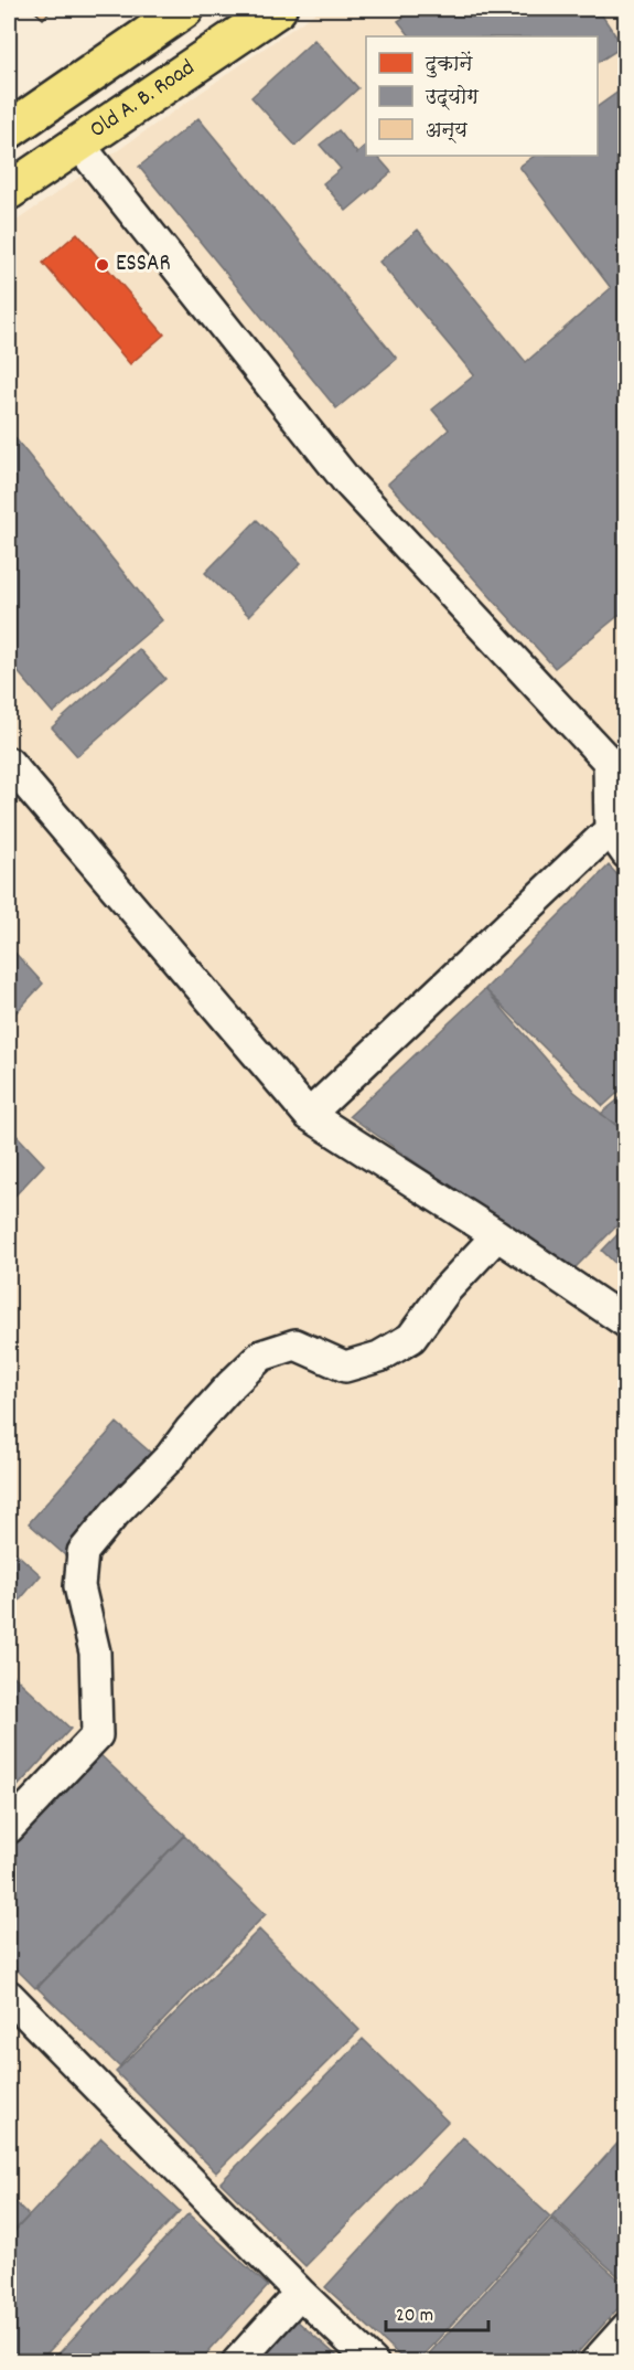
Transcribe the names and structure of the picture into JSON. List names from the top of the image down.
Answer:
{
  "streets": {
    "main road": ["Old A. B. Road"]
  },
  "places": ["ESSAR"],
  "legend": ["दुकानें", "उद्योग", "अन्य"],
  "scale_bar": "20 m"
}
